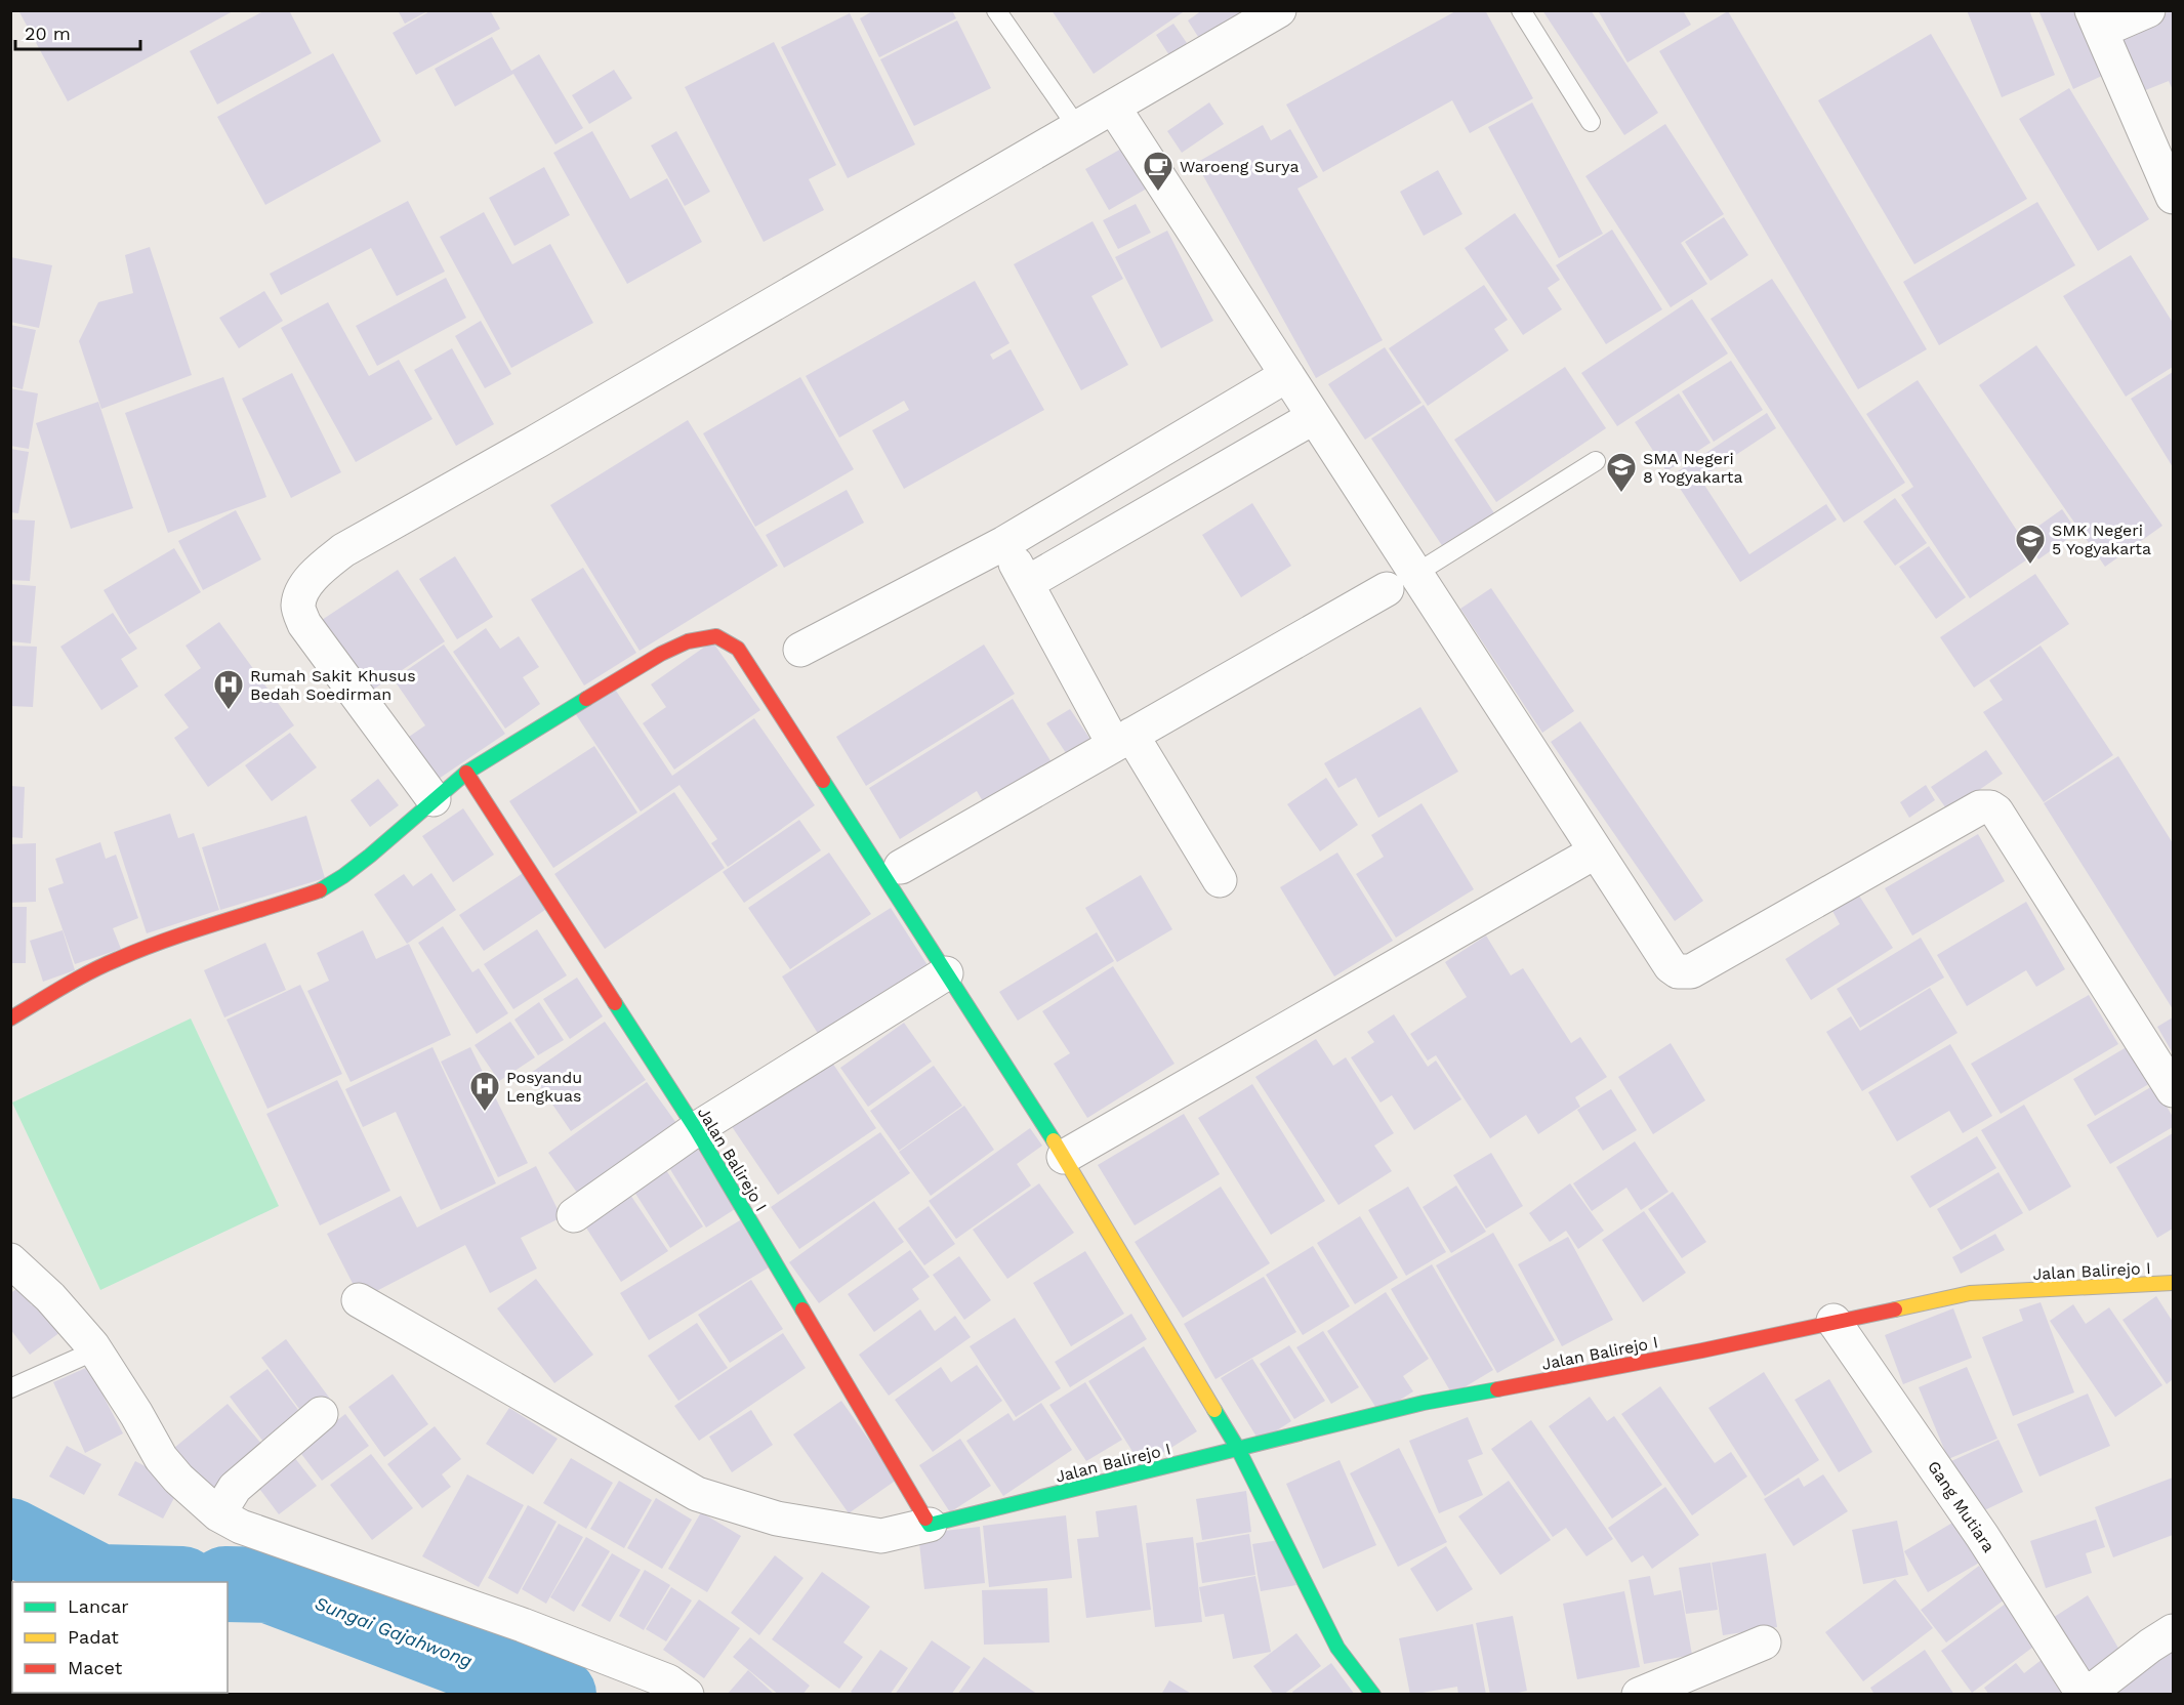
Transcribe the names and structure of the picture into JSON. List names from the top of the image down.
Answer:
{
  "streets": {
    "street": ["Jalan Balirejo I", "Gang Mutiara"]
  },
  "crossings": [
    ["Jalan Balirejo I", "Gang Mutiara"]
  ],
  "water": ["Sungai Gajahwong"],
  "places": {
    "cafe": ["Waroeng Surya"],
    "school or university": ["SMA Negeri 8 Yogyakarta", "SMK Negeri 5 Yogyakarta"],
    "hospital": ["Rumah Sakit Khusus Bedah Soedirman", "Posyandu Lengkuas"]
  },
  "legend": ["Lancar", "Padat", "Macet"],
  "scale_bar": "20 m"
}
